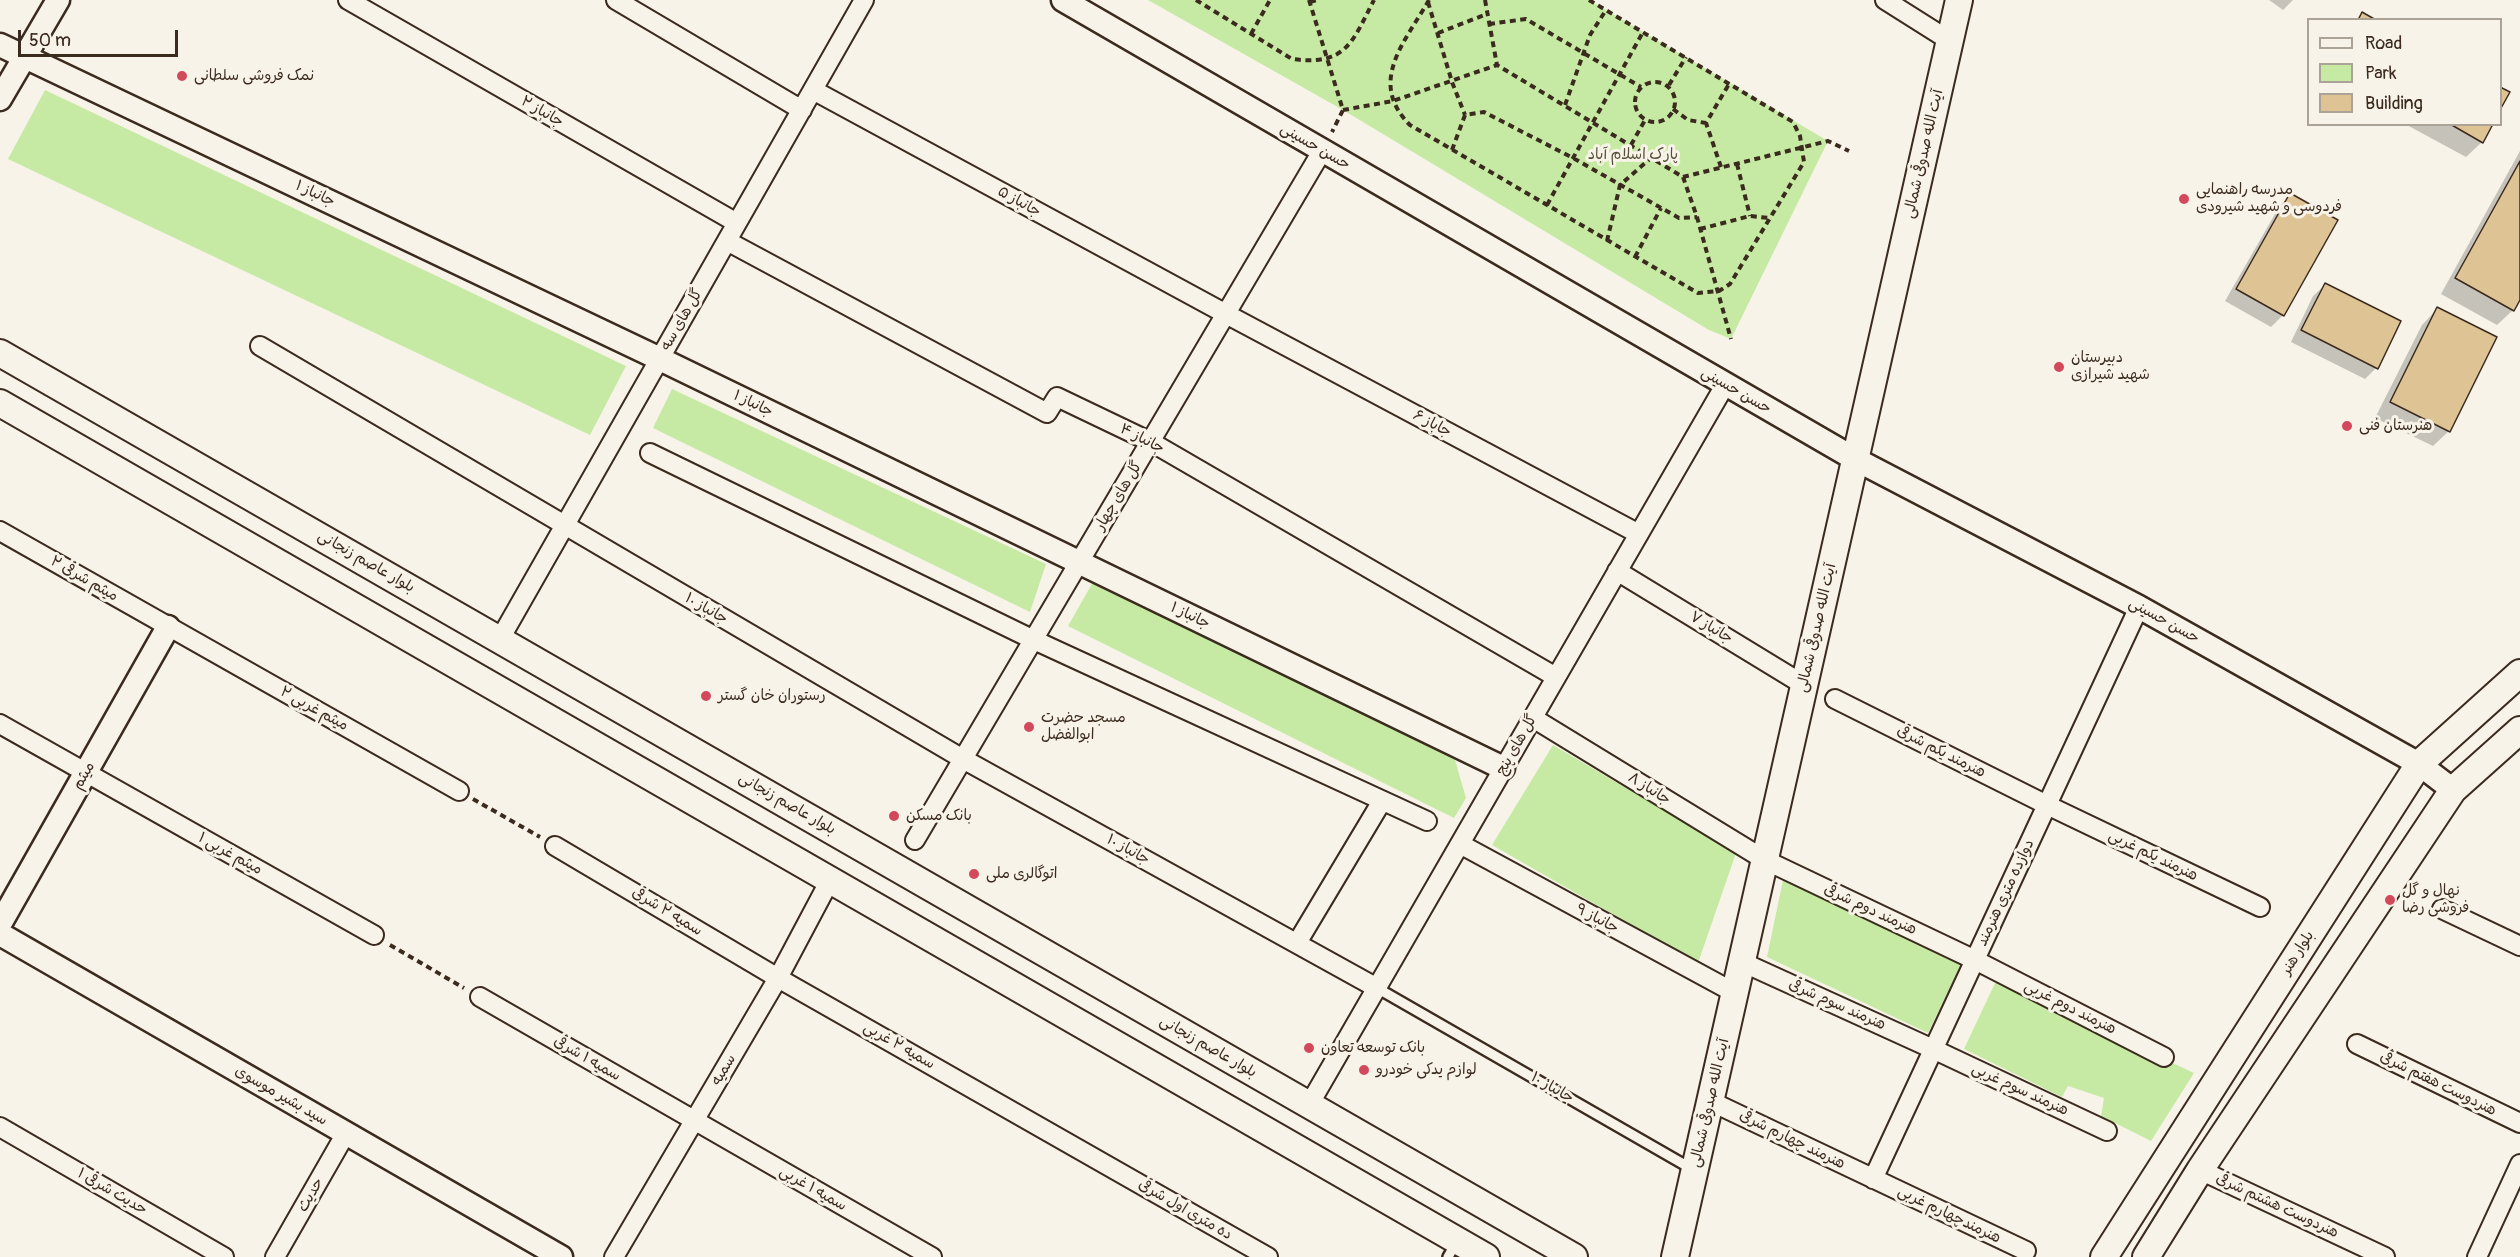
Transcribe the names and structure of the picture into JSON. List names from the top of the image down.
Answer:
{
  "streets": {
    "main road": ["آیت الله صدوقی شمالی", "بلوار عاصم زنجانی", "بلوار هنر"],
    "street": [
      "جانباز ۲",
      "حسن حسینی",
      "جانباز ۱",
      "جانباز ۵",
      "گل های سه",
      "جاباز ۶",
      "جانباز ۴",
      "گل های چهار",
      "میثم شرقی ۲",
      "جانباز ۱۰",
      "جانباز ۷",
      "میثم غربی ۲",
      "گل های پنج",
      "هنرمند یکم شرقی",
      "میثم",
      "جانباز ۸",
      "میثم غربی ۱",
      "هنرمند یکم غربی",
      "دوازده متری هنرمند",
      "هنرمند دوم شرقی",
      "سمیه ۲ شرقی",
      "جانباز ۹",
      "هنرمند سوم شرقی",
      "هنرمند دوم غربی",
      "سمیه ۲ غربی",
      "سمیه ۱ شرقی",
      "سمیه",
      "هنردوست هفتم شرقی",
      "هنرمند سوم غربی",
      "سید بشیر موسوی",
      "هنرمند چهارم شرقی",
      "سمیه ۱ غربی",
      "حدیث شرقی ۱",
      "حدیث",
      "هنردوست هشتم شرقی",
      "ده متری اول شرقی",
      "هنرمندچهارم غربی"
    ]
  },
  "crossings": [
    ["جانباز ۲", "گل های سه"],
    ["حسن حسینی", "آیت الله صدوقی شمالی"],
    ["حسن حسینی", "گل های چهار"],
    ["حسن حسینی", "گل های پنج"],
    ["حسن حسینی", "دوازده متری هنرمند"],
    ["حسن حسینی", "بلوار هنر"],
    ["آیت الله صدوقی شمالی", "جانباز ۱۰"],
    ["آیت الله صدوقی شمالی", "جانباز ۷"],
    ["آیت الله صدوقی شمالی", "جانباز ۸"],
    ["آیت الله صدوقی شمالی", "هنرمند دوم شرقی"],
    ["آیت الله صدوقی شمالی", "جانباز ۹"],
    ["آیت الله صدوقی شمالی", "هنرمند سوم شرقی"],
    ["آیت الله صدوقی شمالی", "هنرمند چهارم شرقی"],
    ["جانباز ۱", "گل های سه"],
    ["جانباز ۱", "گل های چهار"],
    ["جانباز ۱", "گل های پنج"],
    ["جانباز ۵", "گل های سه"],
    ["جانباز ۵", "جاباز ۶"],
    ["جانباز ۵", "گل های چهار"],
    ["گل های سه", "جانباز ۴"],
    ["گل های سه", "بلوار عاصم زنجانی"],
    ["گل های سه", "جانباز ۱۰"],
    ["جاباز ۶", "گل های چهار"],
    ["جاباز ۶", "گل های پنج"],
    ["جانباز ۴", "گل های چهار"],
    ["جانباز ۴", "گل های پنج"],
    ["گل های چهار", "جانباز ۱۰"],
    ["بلوار عاصم زنجانی", "گل های پنج"],
    ["میثم شرقی ۲", "میثم غربی ۲"],
    ["میثم شرقی ۲", "میثم"],
    ["جانباز ۱۰", "گل های پنج"],
    ["جانباز ۷", "گل های پنج"],
    ["میثم غربی ۲", "میثم"],
    ["گل های پنج", "جانباز ۸"],
    ["گل های پنج", "جانباز ۹"],
    ["هنرمند یکم شرقی", "هنرمند یکم غربی"],
    ["هنرمند یکم شرقی", "دوازده متری هنرمند"],
    ["میثم", "میثم غربی ۱"],
    ["جانباز ۸", "هنرمند دوم شرقی"],
    ["هنرمند یکم غربی", "دوازده متری هنرمند"],
    ["دوازده متری هنرمند", "هنرمند دوم شرقی"],
    ["دوازده متری هنرمند", "هنرمند سوم شرقی"],
    ["دوازده متری هنرمند", "هنرمند دوم غربی"],
    ["دوازده متری هنرمند", "هنرمند سوم غربی"],
    ["دوازده متری هنرمند", "هنرمند چهارم شرقی"],
    ["دوازده متری هنرمند", "هنرمندچهارم غربی"],
    ["هنرمند دوم شرقی", "هنرمند دوم غربی"],
    ["سمیه ۲ شرقی", "سمیه ۲ غربی"],
    ["سمیه ۲ شرقی", "سمیه"],
    ["هنرمند سوم شرقی", "هنرمند سوم غربی"],
    ["سمیه ۲ غربی", "سمیه"],
    ["سمیه ۲ غربی", "ده متری اول شرقی"],
    ["سمیه ۱ شرقی", "سمیه"],
    ["سمیه ۱ شرقی", "سمیه ۱ غربی"],
    ["سمیه", "سمیه ۱ غربی"],
    ["سید بشیر موسوی", "حدیث"],
    ["هنرمند چهارم شرقی", "هنرمندچهارم غربی"]
  ],
  "parks": ["پارک اسلام آباد"],
  "places": [
    "نمک فروشی سلطانی",
    "مدرسه راهنمایی فردوسی و شهید شیرودی",
    "دبیرستان شهید شیرازی",
    "هنرستان فنی",
    "رستوران خان گستر",
    "مسجد حضرت ابوالفضل",
    "بانک مسکن",
    "اتوگالری ملی",
    "نهال و گل فروشی رضا",
    "بانک توسعه تعاون",
    "لوازم یدکی خودرو"
  ],
  "legend": ["Road", "Park", "Building"],
  "scale_bar": "50 m"
}
